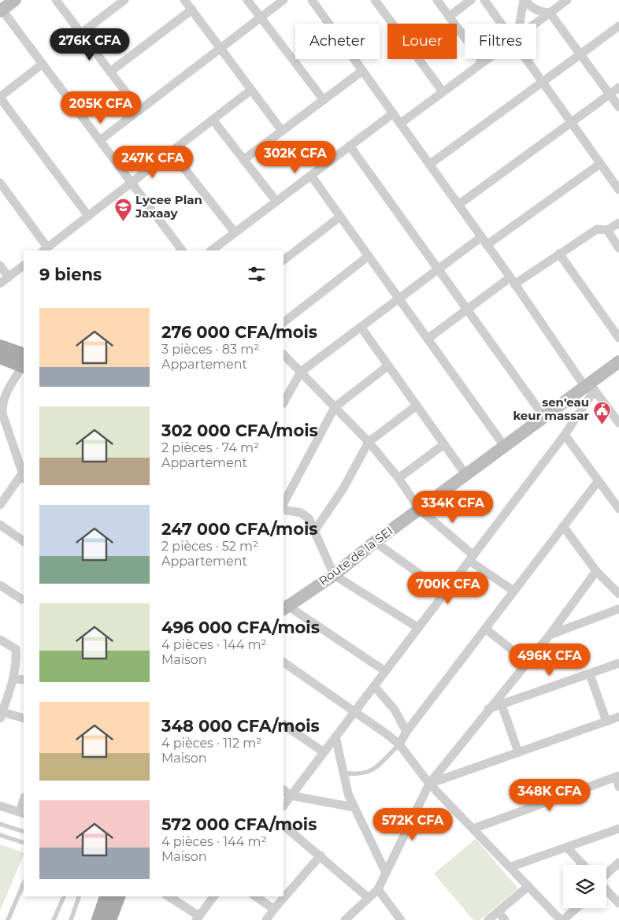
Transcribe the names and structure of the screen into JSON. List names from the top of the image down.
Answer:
{
  "streets": {
    "street": ["Route de la SEI"]
  },
  "places": {
    "school or university": ["Lycee Plan Jaxaay"],
    "public building": ["sen'eau keur massar"]
  },
  "page": {
    "chip": ["Acheter", "Louer", "Filtres"],
    "price": [
      "276K CFA",
      "205K CFA",
      "302K CFA",
      "247K CFA",
      "334K CFA",
      "700K CFA",
      "496K CFA",
      "348K CFA",
      "572K CFA"
    ],
    "heading": "9 biens",
    "list": [
      {
        "name": "276 000 CFA/mois",
        "note": "3 pièces · 83 m² · Appartement"
      },
      {
        "name": "302 000 CFA/mois",
        "note": "2 pièces · 74 m² · Appartement"
      },
      {
        "name": "247 000 CFA/mois",
        "note": "2 pièces · 52 m² · Appartement"
      },
      {
        "name": "496 000 CFA/mois",
        "note": "4 pièces · 144 m² · Maison"
      },
      {
        "name": "348 000 CFA/mois",
        "note": "4 pièces · 112 m² · Maison"
      },
      {
        "name": "572 000 CFA/mois",
        "note": "4 pièces · 144 m² · Maison"
      }
    ]
  }
}
